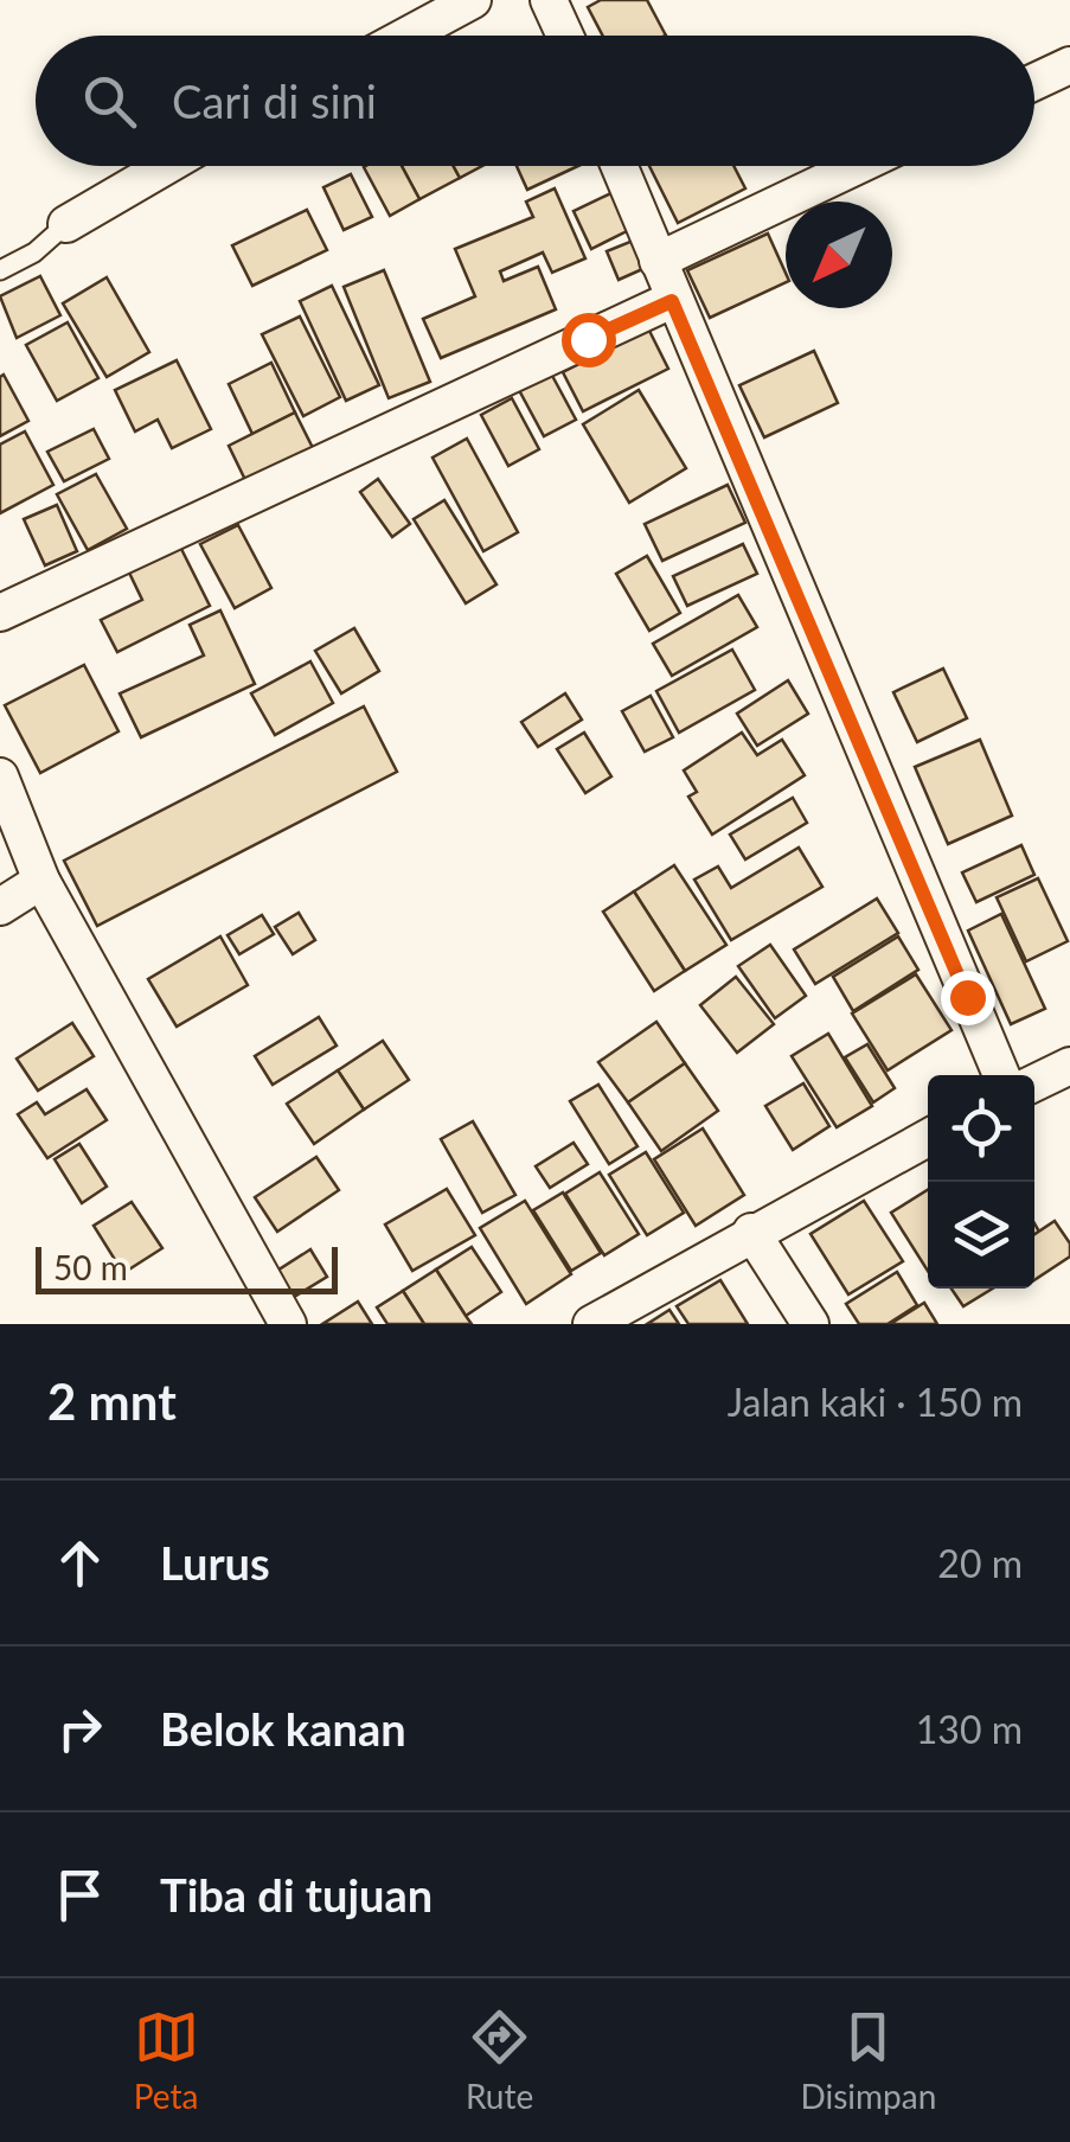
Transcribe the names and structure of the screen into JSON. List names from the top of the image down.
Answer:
{
  "scale_bar": "50 m",
  "north": "bottom left",
  "page": {
    "search": "Cari di sini",
    "scale": "50 m",
    "heading": ["2 mnt", "Jalan kaki · 150 m"],
    "list": [
      ["Lurus", "20 m"],
      ["Belok kanan", "130 m"],
      "Tiba di tujuan"
    ],
    "nav": ["Peta", "Rute", "Disimpan"]
  }
}
